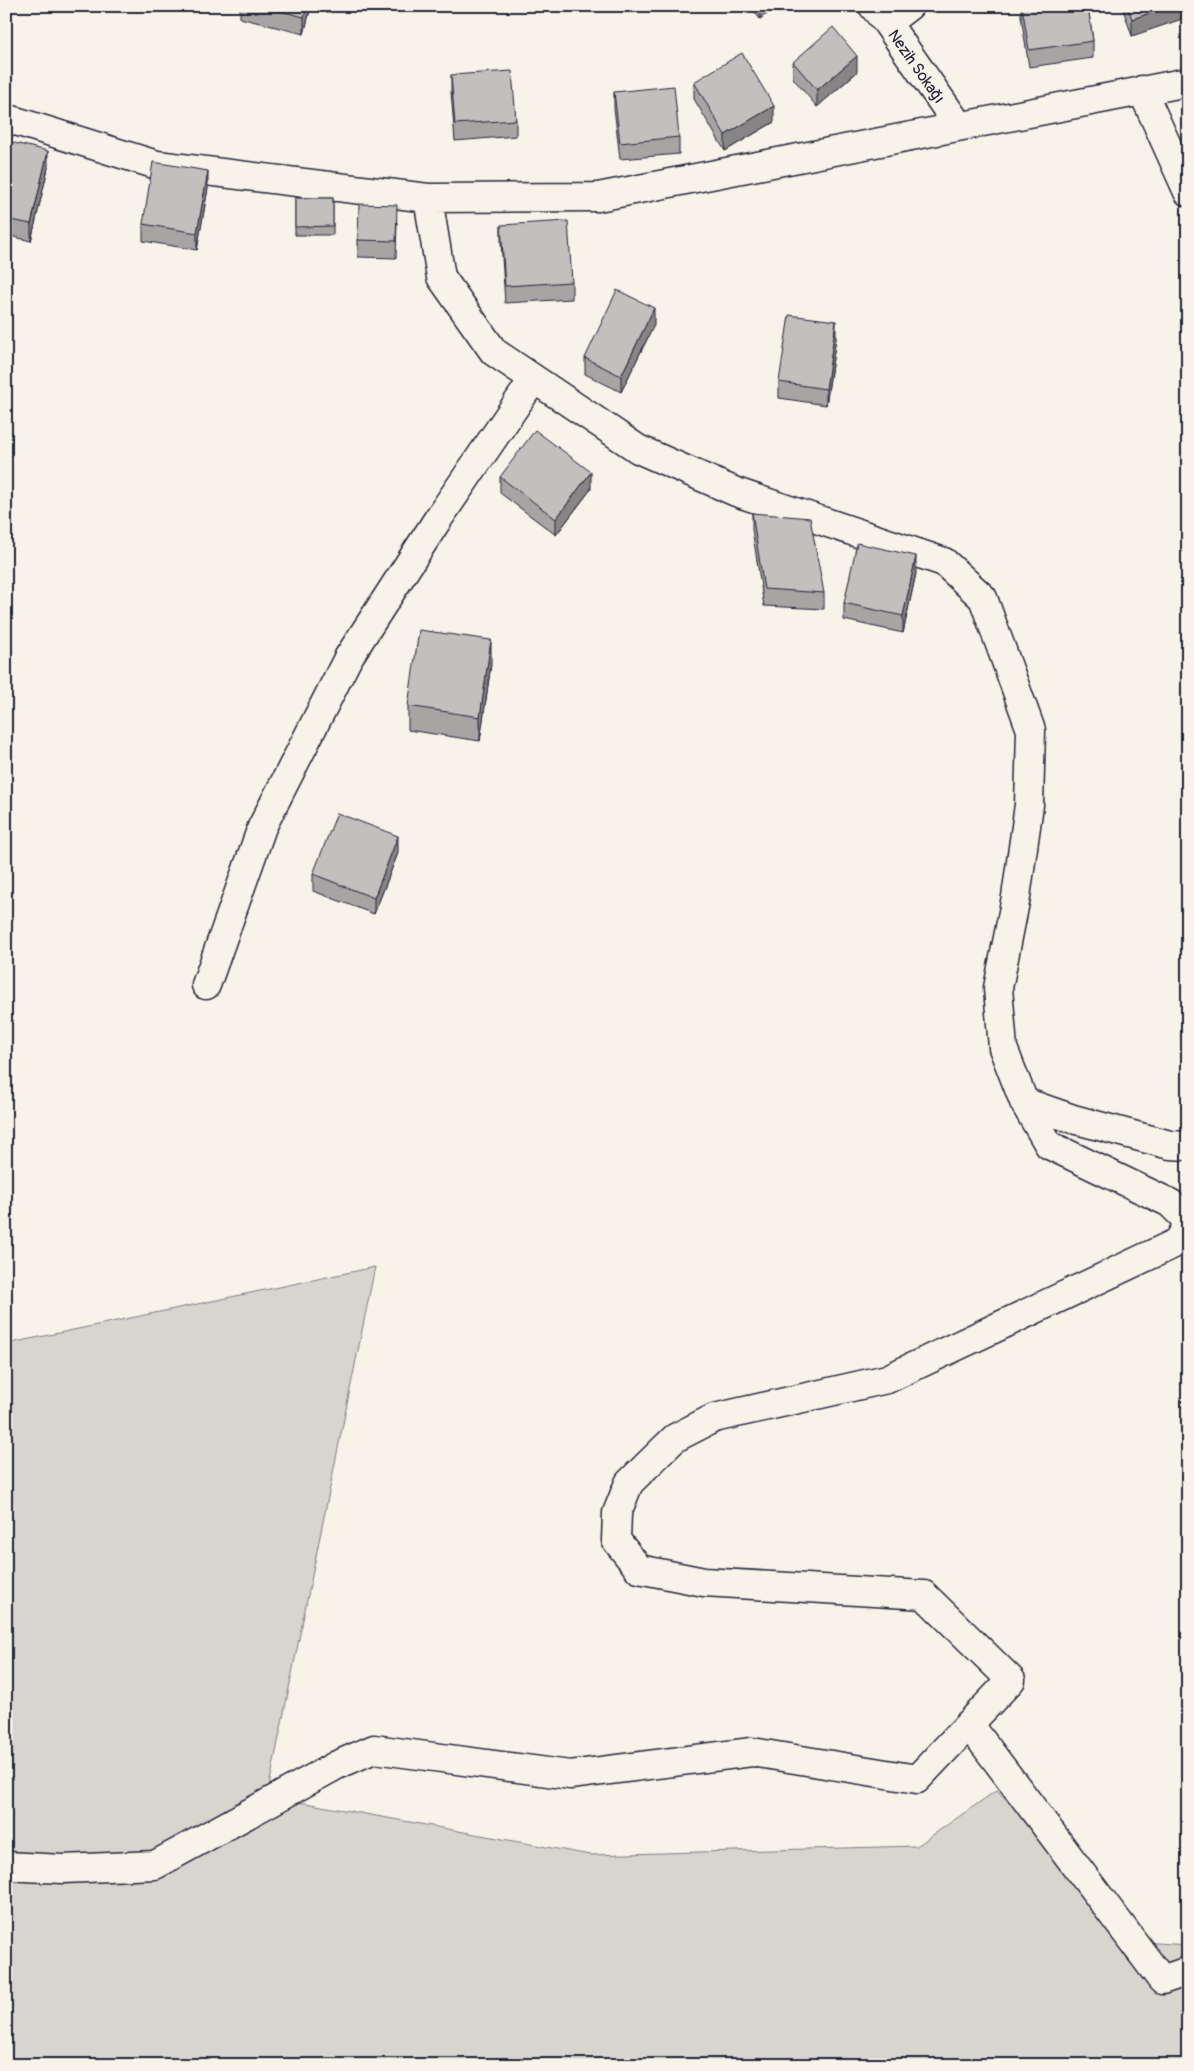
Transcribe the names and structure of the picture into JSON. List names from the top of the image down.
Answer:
{
  "streets": {
    "street": ["Nezih Sokağı"]
  }
}
